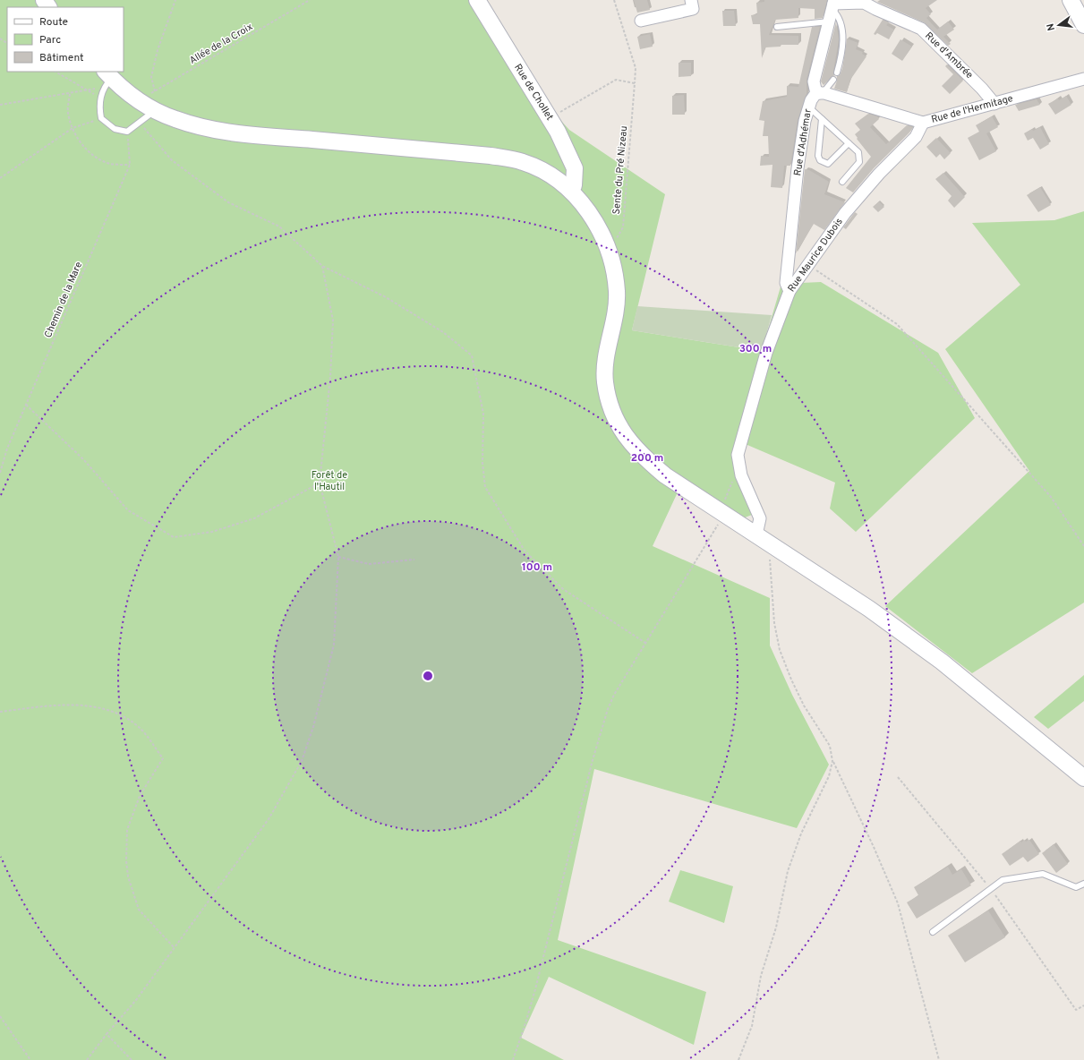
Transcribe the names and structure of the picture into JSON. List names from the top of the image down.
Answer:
{
  "streets": {
    "main road": ["Rue de Chollet"],
    "street": [
      "Rue d'Ambrée",
      "Rue de l'Hermitage",
      "Rue d'Adhémar",
      "Rue Maurice Dubois"
    ],
    "path": ["Allée de la Croix", "Sente du Pré Nizeau", "Chemin de la Mare"]
  },
  "crossings": [
    ["Rue d'Ambrée", "Rue de l'Hermitage"],
    ["Rue de l'Hermitage", "Rue d'Adhémar"],
    ["Rue de l'Hermitage", "Rue Maurice Dubois"],
    ["Rue d'Adhémar", "Rue Maurice Dubois"]
  ],
  "parks": ["Forêt de l'Hautil"],
  "legend": ["Route", "Parc", "Bâtiment"],
  "north": "left",
  "rings": ["300 m", "200 m", "100 m"]
}
